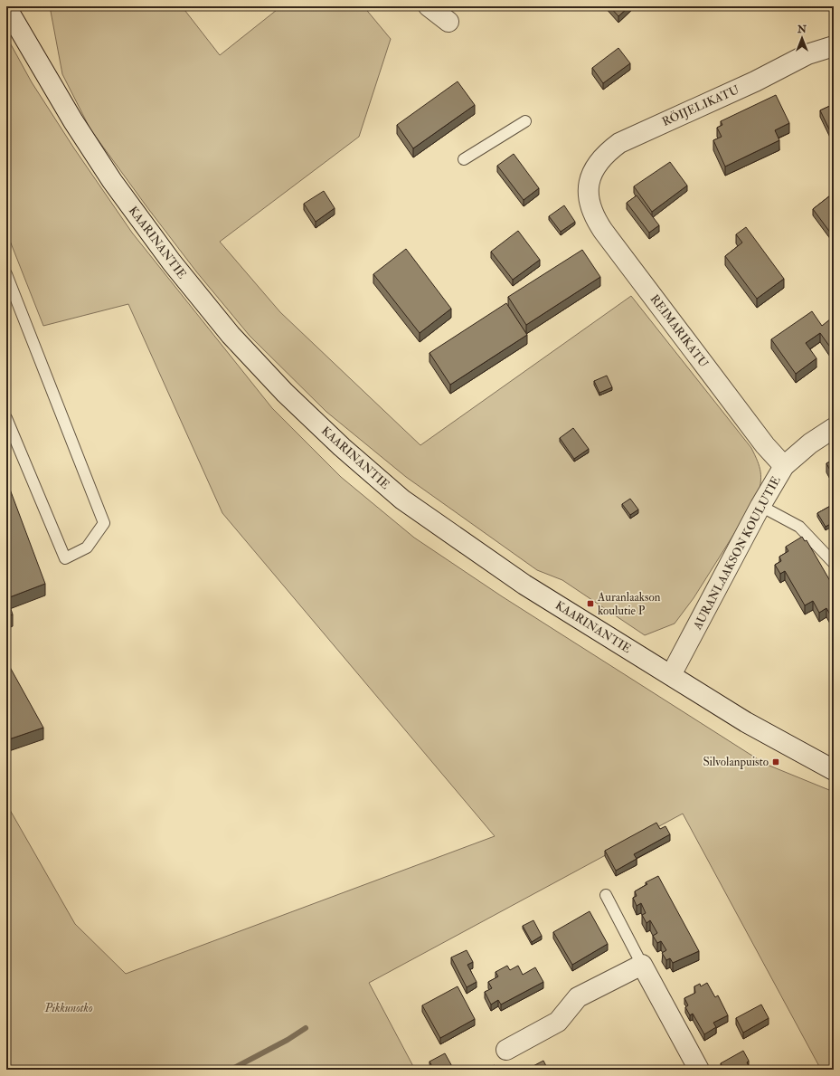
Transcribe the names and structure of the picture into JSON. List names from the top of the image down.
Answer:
{
  "streets": {
    "street": [
      "RÖIJELIKATU",
      "KAARINANTIE",
      "REIMARIKATU",
      "AURANLAAKSON KOULUTIE"
    ]
  },
  "crossings": [
    ["RÖIJELIKATU", "REIMARIKATU"],
    ["KAARINANTIE", "AURANLAAKSON KOULUTIE"],
    ["REIMARIKATU", "AURANLAAKSON KOULUTIE"]
  ],
  "parks": ["Pikkunotko"],
  "places": {
    "transit": ["Auranlaakson koulutie P", "Silvolanpuisto"]
  },
  "north": "top"
}
